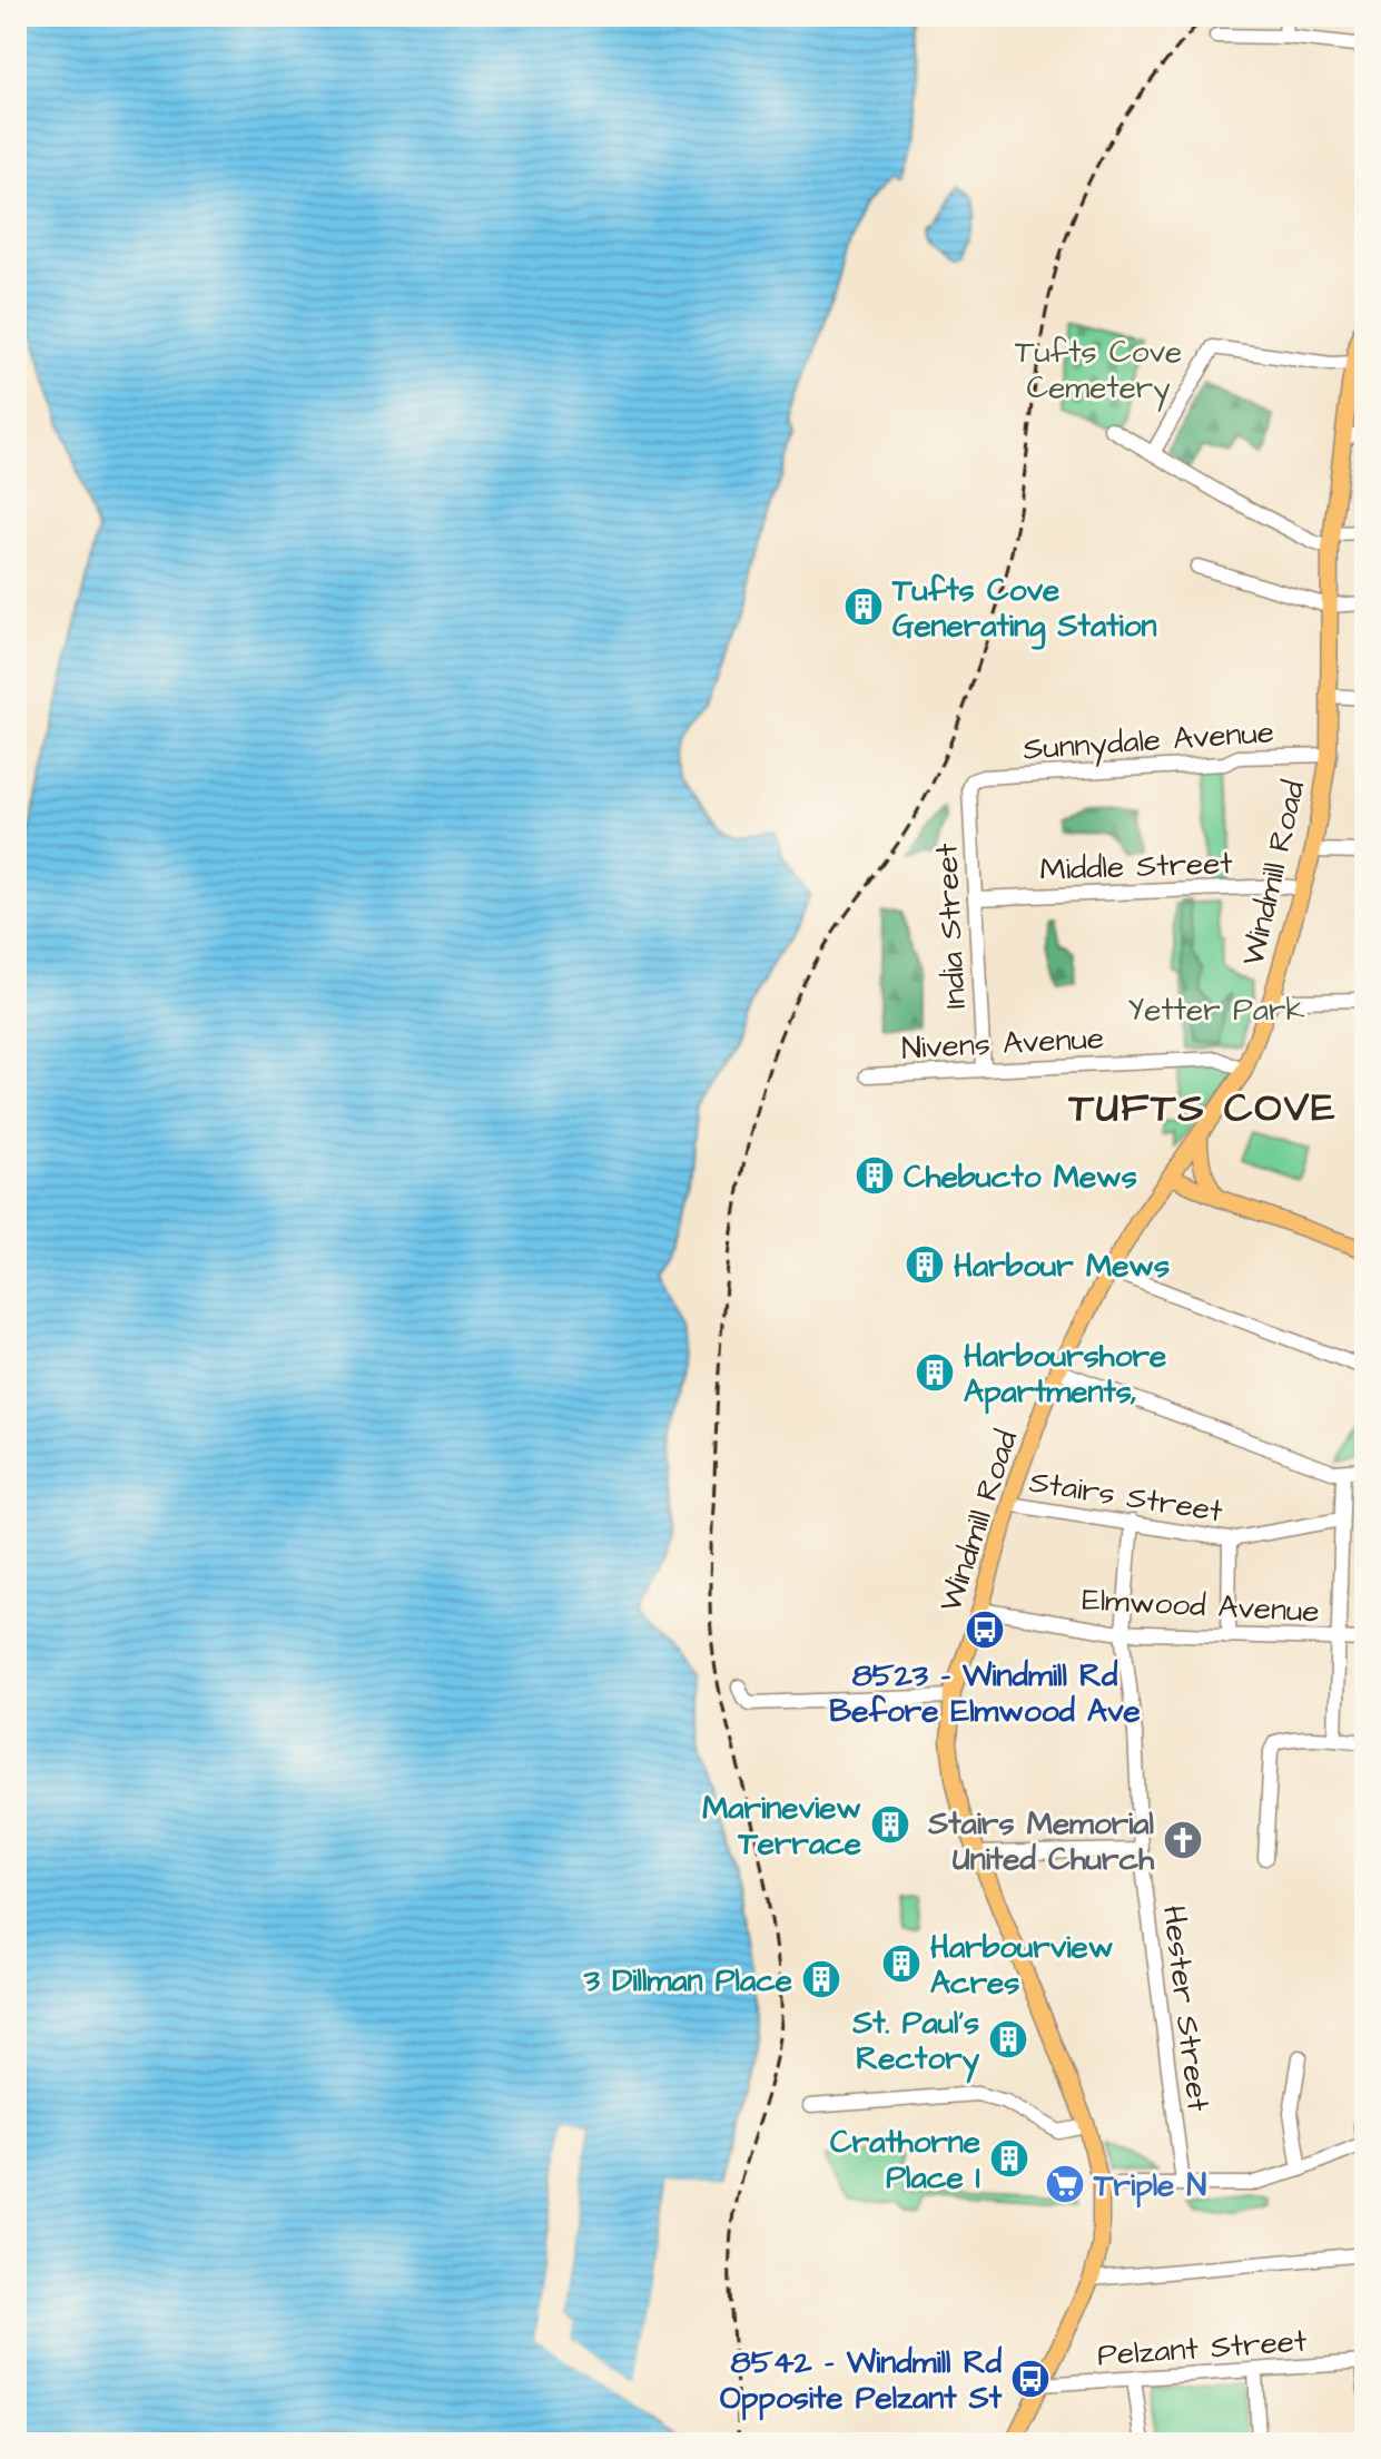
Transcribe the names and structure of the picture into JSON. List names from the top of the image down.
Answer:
{
  "streets": {
    "main road": ["Windmill Road"],
    "street": [
      "Sunnydale Avenue",
      "Middle Street",
      "India Street",
      "Nivens Avenue",
      "Stairs Street",
      "Elmwood Avenue",
      "Hester Street",
      "Pelzant Street"
    ]
  },
  "crossings": [
    ["Sunnydale Avenue", "Windmill Road"],
    ["Sunnydale Avenue", "India Street"],
    ["Middle Street", "Windmill Road"],
    ["Middle Street", "India Street"],
    ["Windmill Road", "Nivens Avenue"],
    ["Windmill Road", "Stairs Street"],
    ["Windmill Road", "Elmwood Avenue"],
    ["Windmill Road", "Pelzant Street"],
    ["India Street", "Nivens Avenue"],
    ["Stairs Street", "Hester Street"],
    ["Elmwood Avenue", "Hester Street"]
  ],
  "districts": ["TUFTS COVE"],
  "parks": ["Tufts Cove Cemetery", "Yetter Park"],
  "places": {
    "building": [
      "Tufts Cove Generating Station",
      "Chebucto Mews",
      "Harbour Mews",
      "Harbourshore Apartments,",
      "Marineview Terrace",
      "Harbourview Acres",
      "3 Dillman Place",
      "St. Paul’s Rectory",
      "Crathorne Place I"
    ],
    "bus stop": ["8523 - Windmill Rd Before Elmwood Ave", "8542 - Windmill Rd Opposite Pelzant St"],
    "church": ["Stairs Memorial United Church"],
    "supermarket": ["Triple N"]
  }
}
